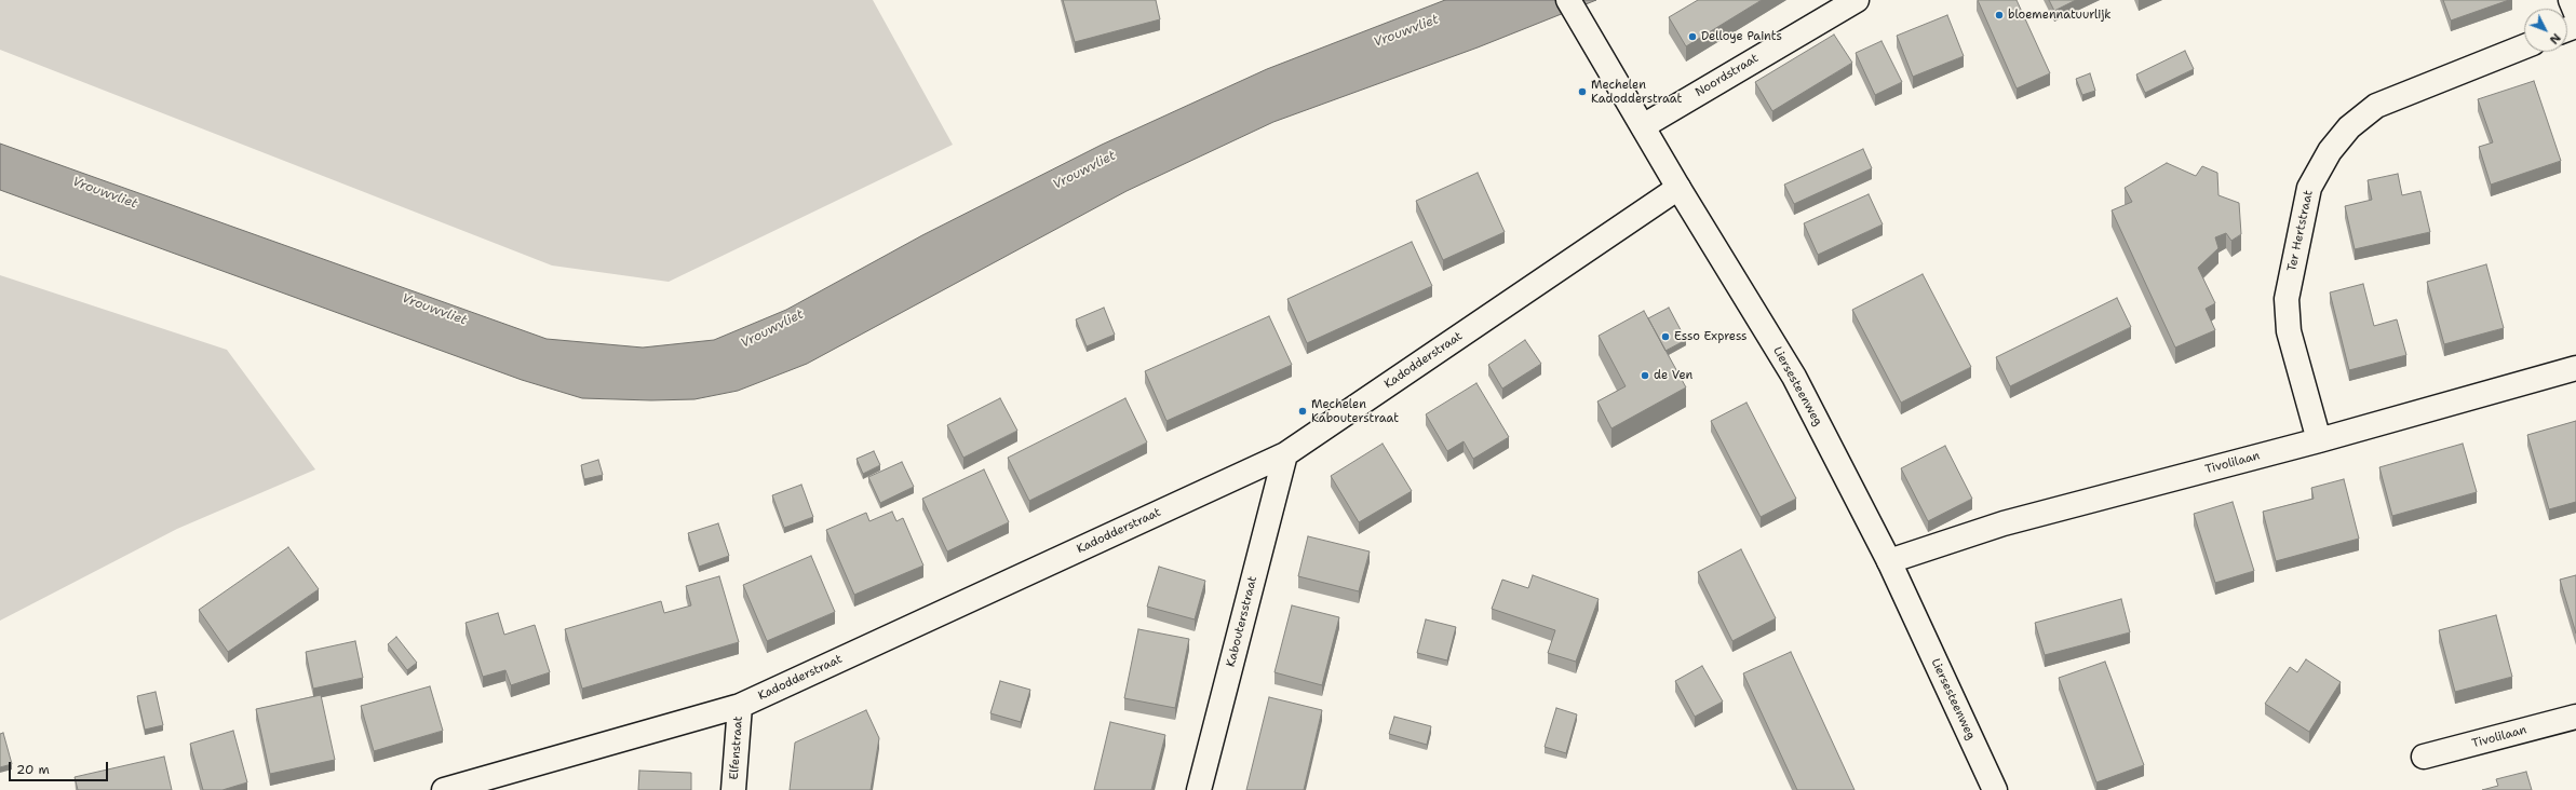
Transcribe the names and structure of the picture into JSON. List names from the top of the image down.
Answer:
{
  "streets": {
    "street": [
      "Noordstraat",
      "Ter Hertstraat",
      "Kadodderstraat",
      "Liersesteenweg",
      "Tivolilaan",
      "Kaboutersstraat",
      "Elfenstraat"
    ]
  },
  "crossings": [
    ["Noordstraat", "Liersesteenweg"],
    ["Ter Hertstraat", "Tivolilaan"],
    ["Kadodderstraat", "Liersesteenweg"],
    ["Kadodderstraat", "Kaboutersstraat"],
    ["Kadodderstraat", "Elfenstraat"],
    ["Liersesteenweg", "Tivolilaan"]
  ],
  "water": ["Vrouwvliet"],
  "places": [
    "bloemennatuurlijk",
    "Delloye Paints",
    "Mechelen Kadodderstraat",
    "Esso Express",
    "de Ven",
    "Mechelen Kabouterstraat"
  ],
  "scale_bar": "20 m",
  "north": "bottom right"
}
